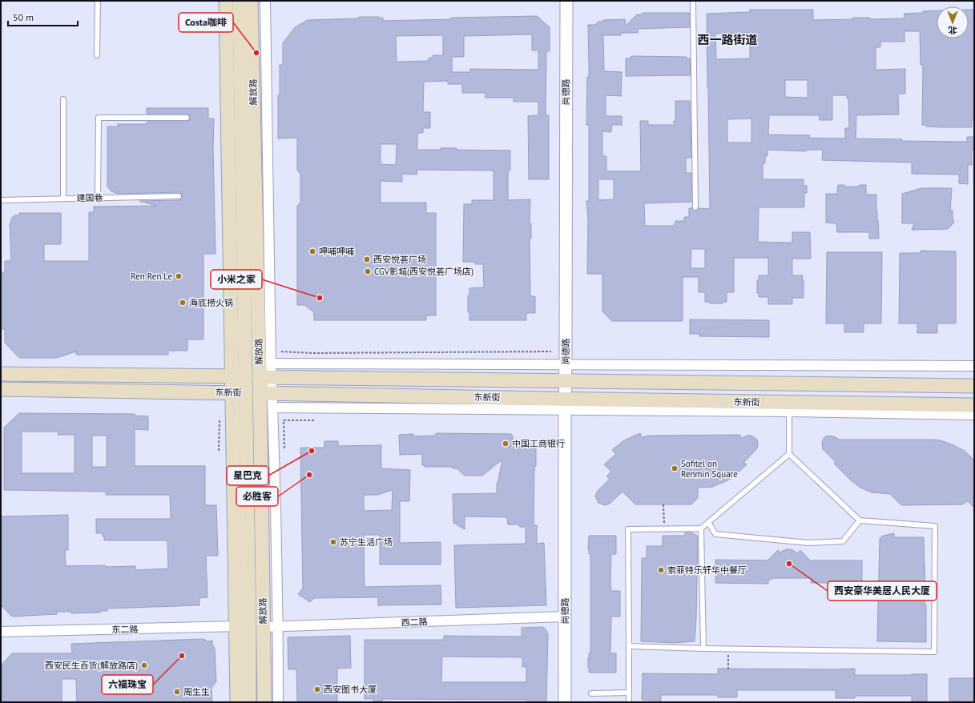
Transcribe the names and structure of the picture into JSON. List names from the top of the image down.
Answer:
{
  "streets": {
    "main road": ["解放路", "东新街"],
    "street": ["尚德路", "西二路", "东二路"],
    "lane": ["建国巷"]
  },
  "crossings": [
    ["解放路", "东新街"],
    ["解放路", "西二路"],
    ["解放路", "东二路"],
    ["尚德路", "东新街"],
    ["尚德路", "西二路"]
  ],
  "districts": ["西一路街道"],
  "places": [
    "Costa咖啡",
    "呷哺呷哺",
    "西安悦荟广场",
    "CGV影城(西安悦荟广场店)",
    "Ren Ren Le",
    "小米之家",
    "海底捞火锅",
    "中国工商银行",
    "星巴克",
    "Sofitel on Renmin Square",
    "必胜客",
    "苏宁生活广场",
    "西安豪华美居人民大厦",
    "索菲特乐轩华中餐厅",
    "六福珠宝",
    "西安民生百货(解放路店)",
    "西安图书大厦",
    "周生生"
  ],
  "scale_bar": "50 m",
  "north": "bottom"
}
